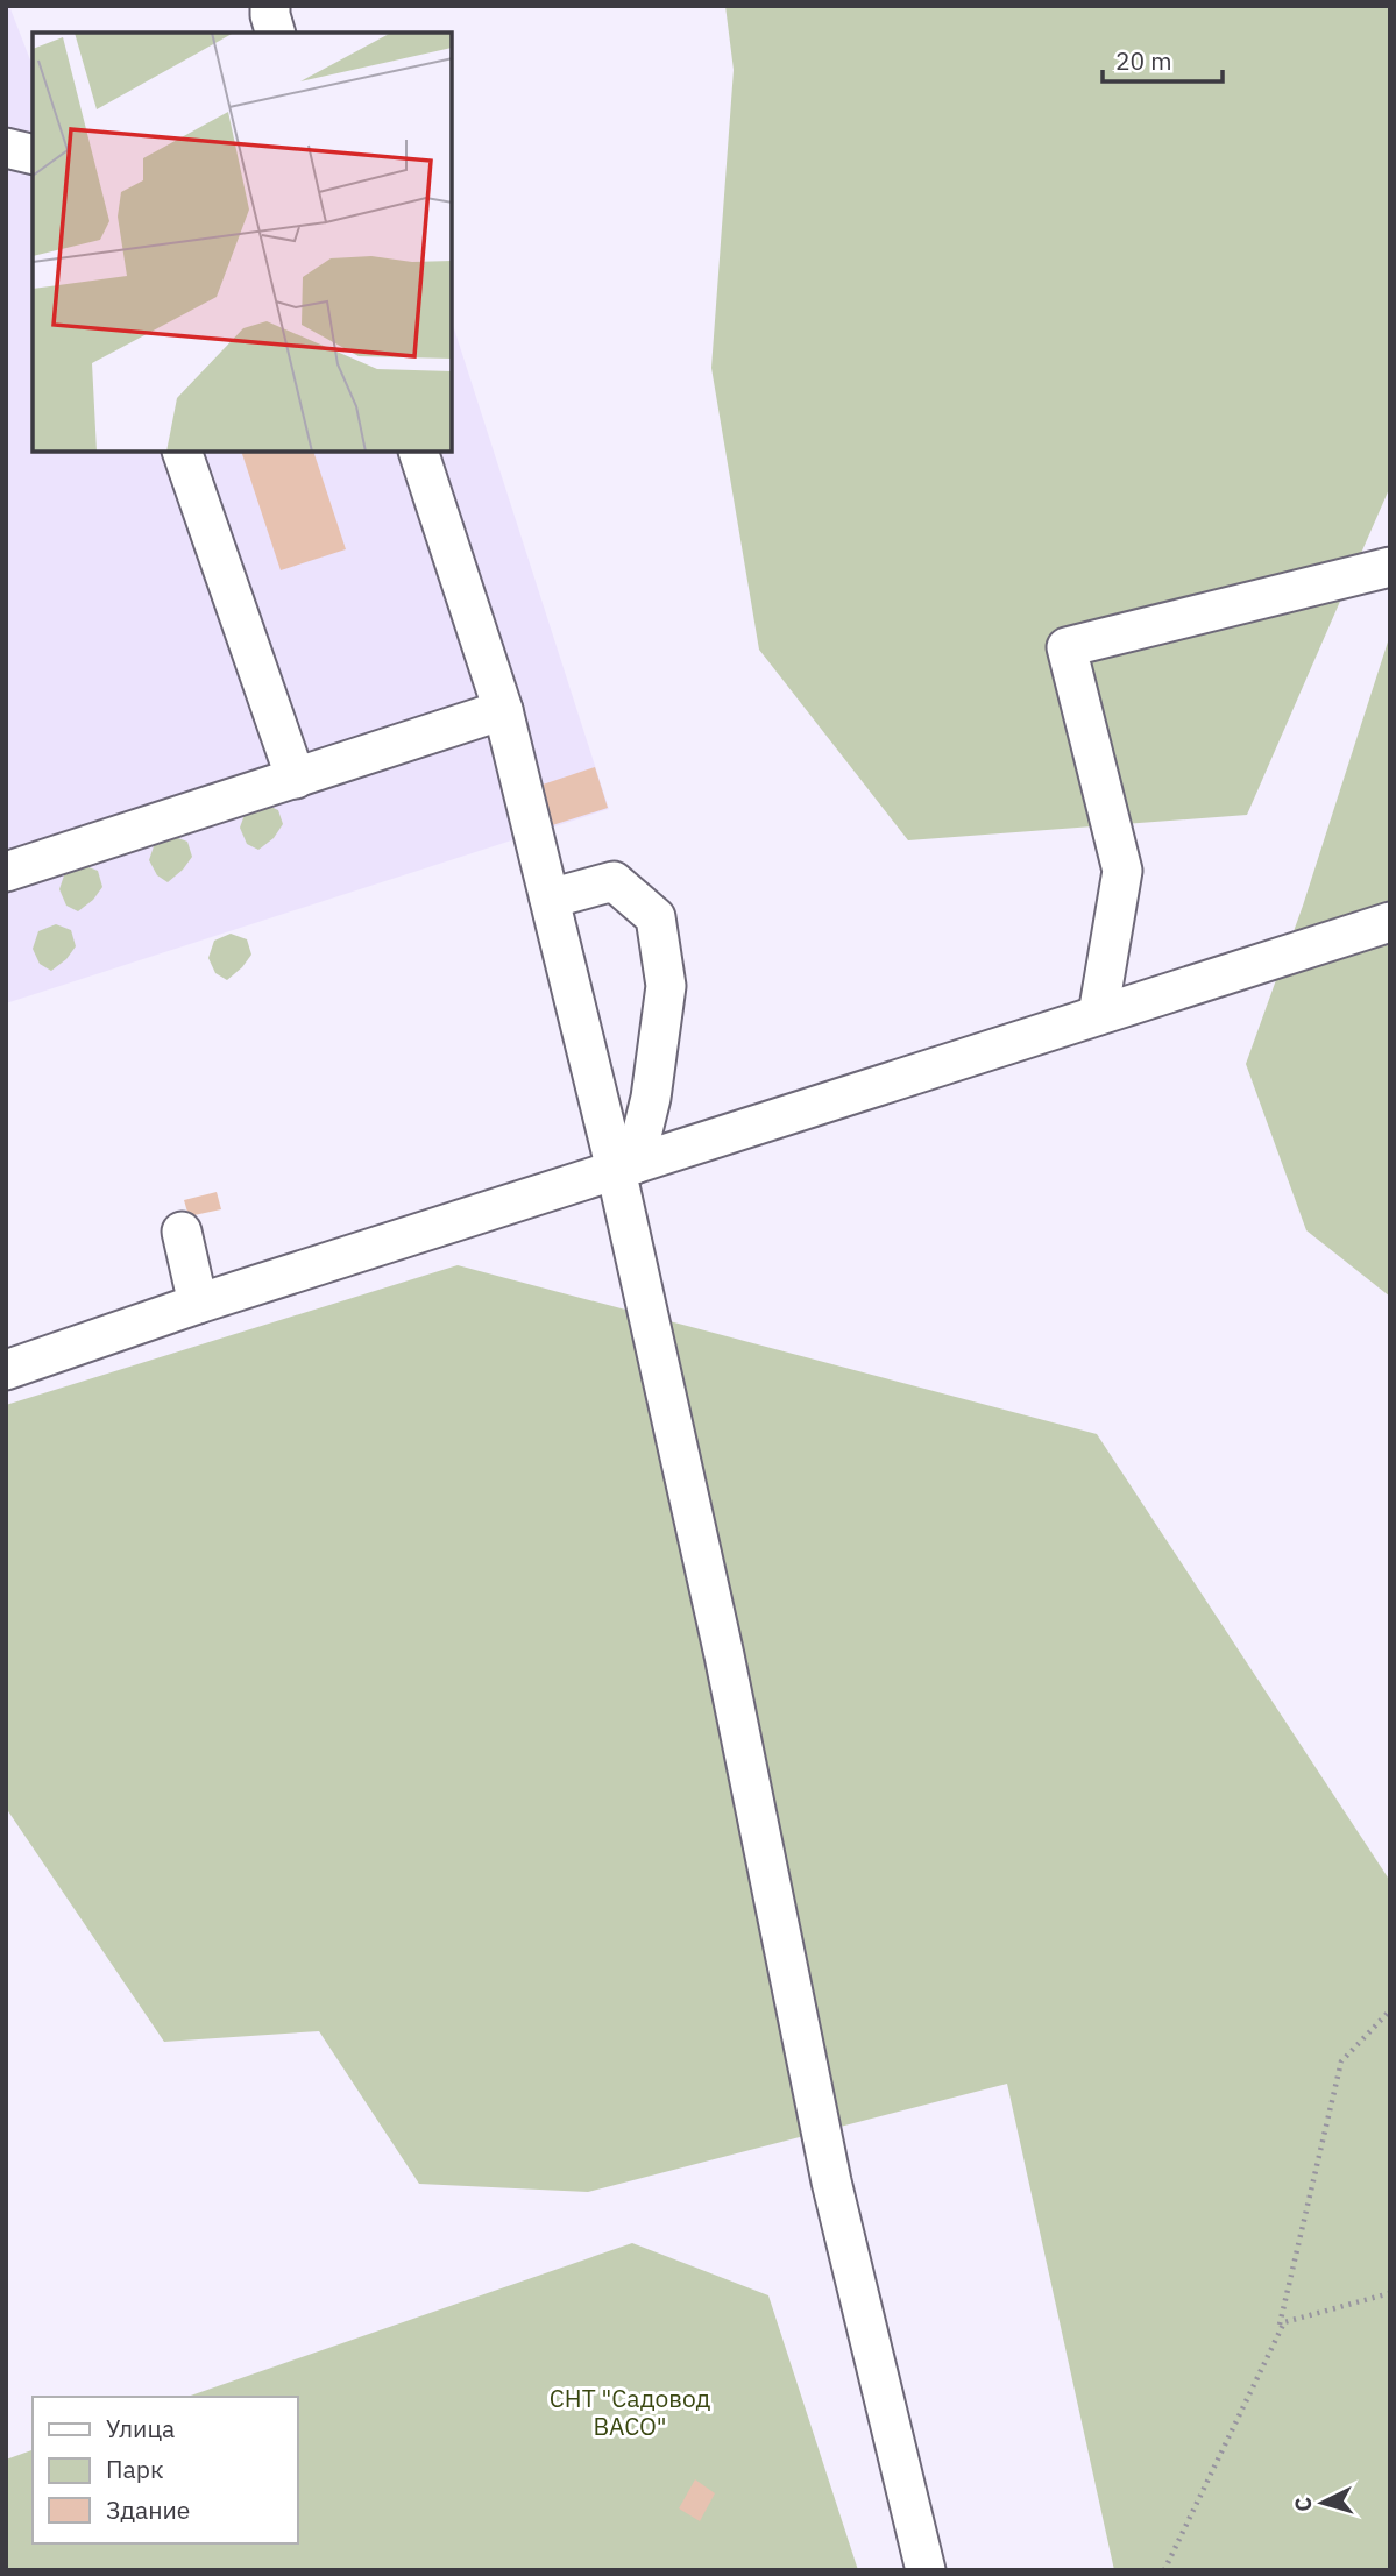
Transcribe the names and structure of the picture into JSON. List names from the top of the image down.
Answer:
{
  "parks": ["СНТ \"Садовод ВАСО\""],
  "legend": ["Улица", "Парк", "Здание"],
  "scale_bar": "20 m",
  "north": "left"
}
